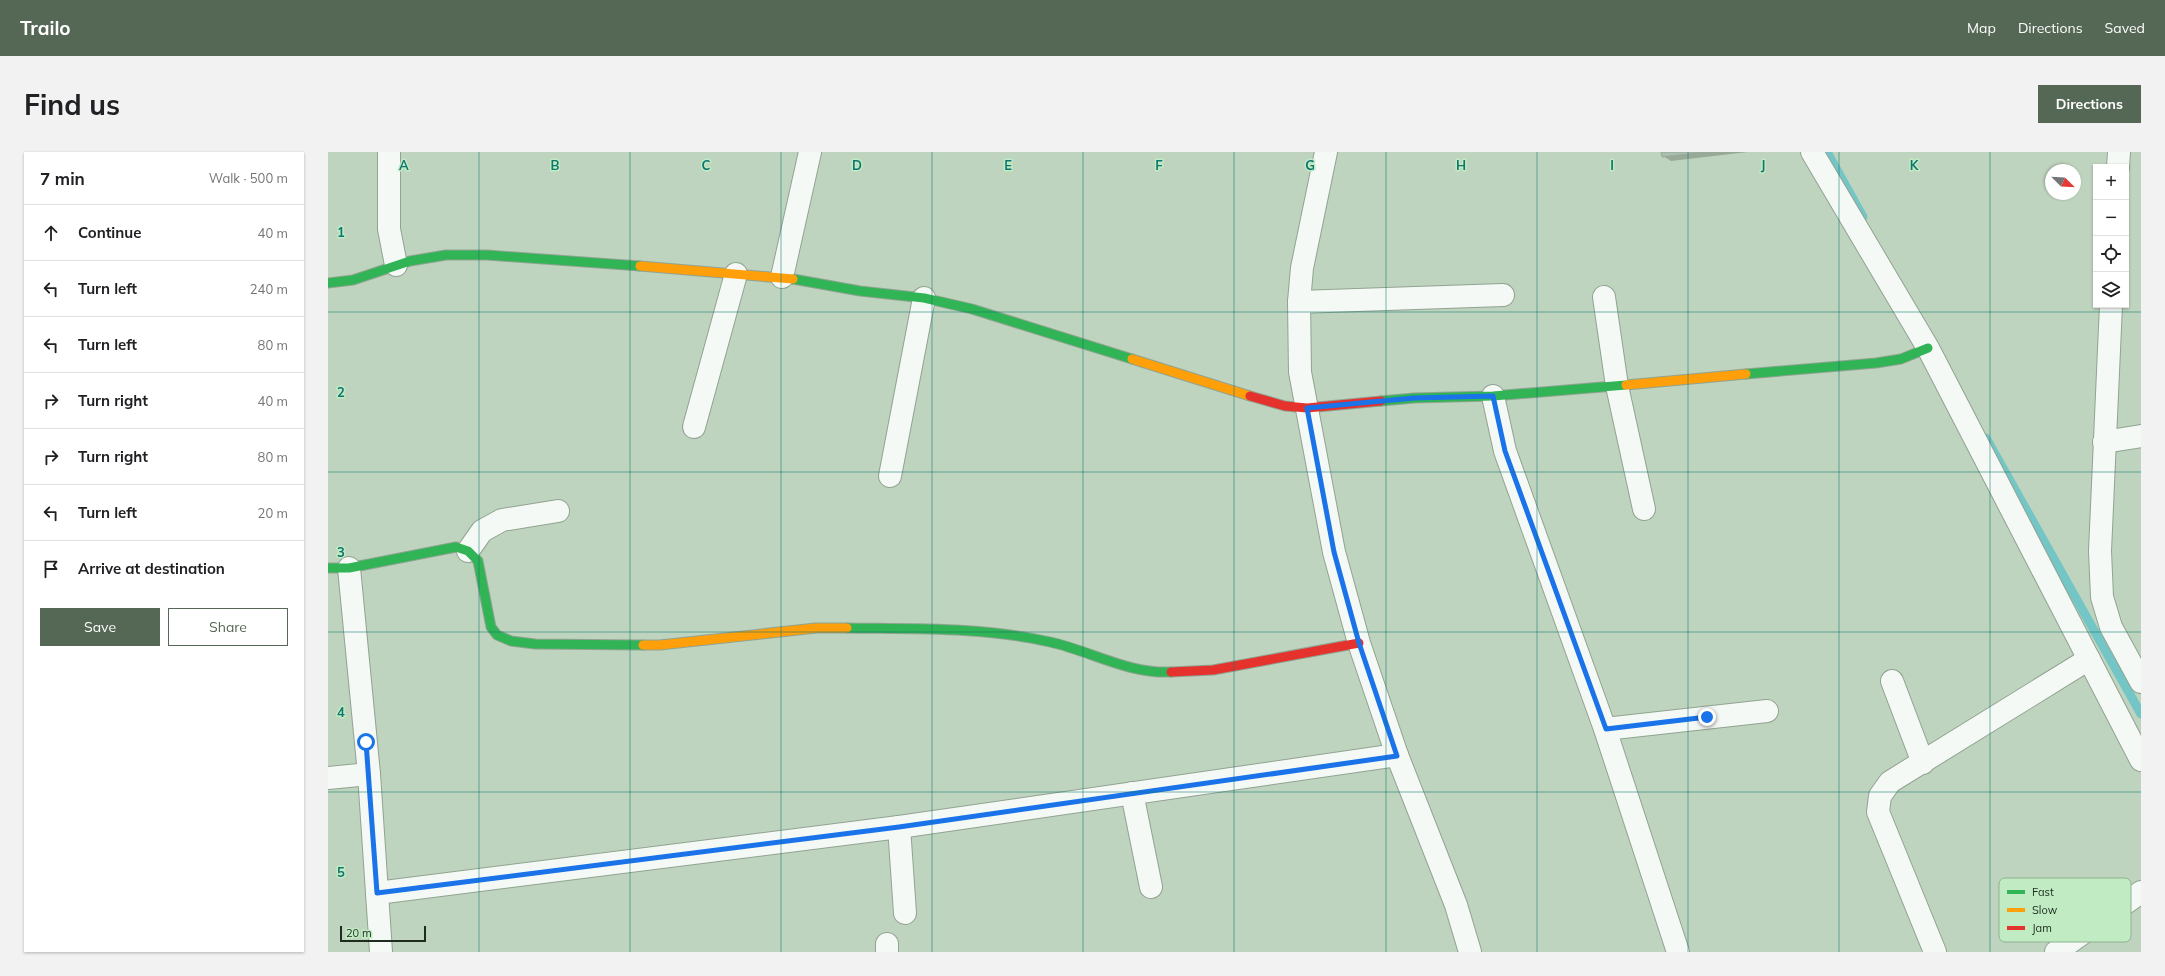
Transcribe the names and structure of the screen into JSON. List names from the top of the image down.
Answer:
{
  "legend": ["Fast", "Slow", "Jam"],
  "scale_bar": "20 m",
  "north": "bottom right",
  "page": {
    "header": "Trailo",
    "nav": ["Map", "Directions", "Saved"],
    "buttons": [
      "Directions",
      ["Save", "Share"]
    ],
    "title": "Find us",
    "heading": ["7 min", "Walk · 500 m"],
    "map_buttons": ["+", "−"],
    "list": [
      ["Continue", "40 m"],
      ["Turn left", "240 m"],
      ["Turn left", "80 m"],
      ["Turn right", "40 m"],
      ["Turn right", "80 m"],
      ["Turn left", "20 m"],
      "Arrive at destination"
    ],
    "scale": "20 m"
  },
  "grid": {
    "columns": [
      "A",
      "B",
      "C",
      "D",
      "E",
      "F",
      "G",
      "H",
      "I",
      "J",
      "K"
    ],
    "rows": [
      "1",
      "2",
      "3",
      "4",
      "5"
    ]
  }
}
